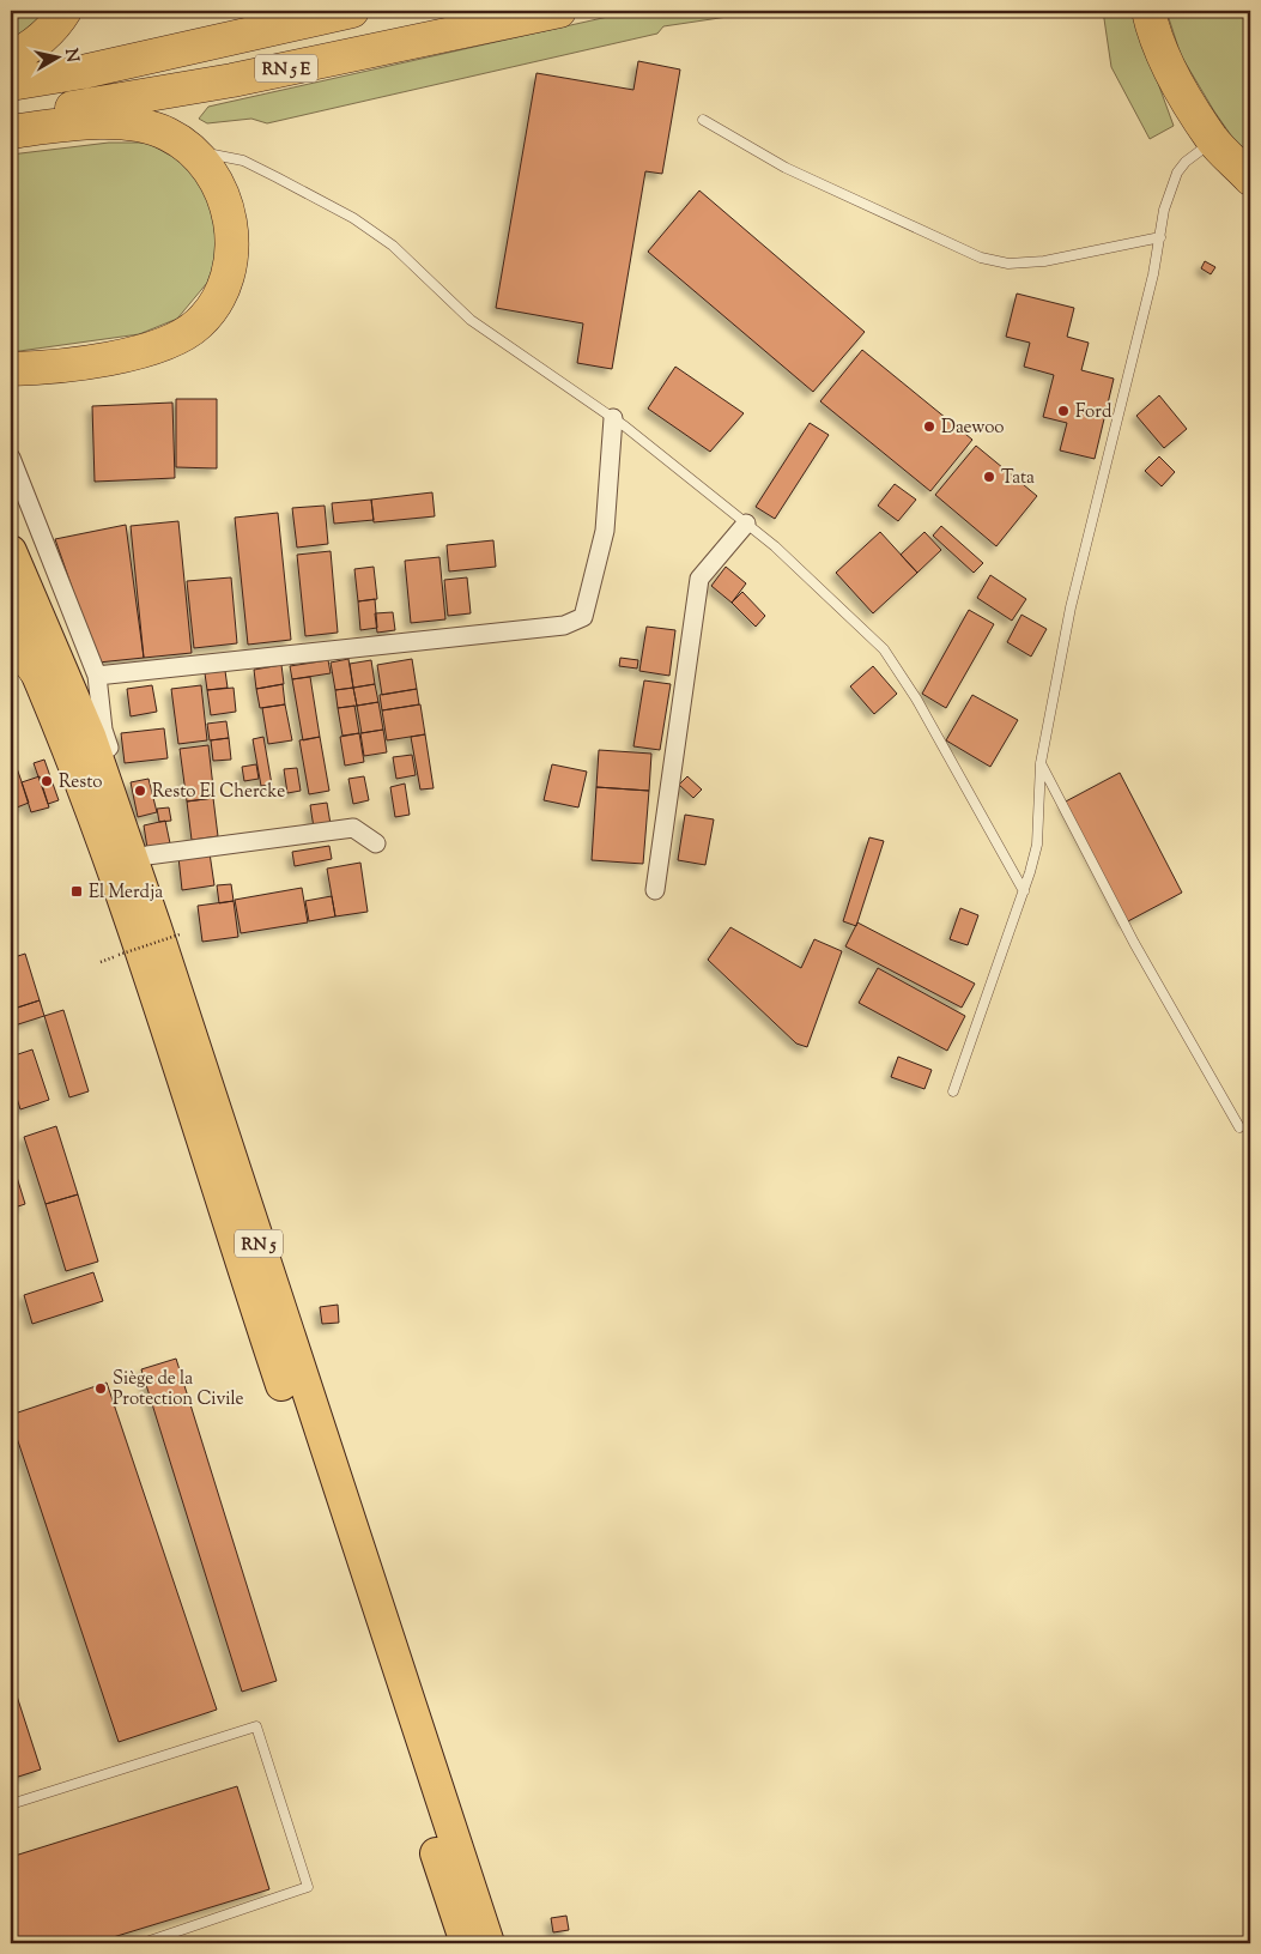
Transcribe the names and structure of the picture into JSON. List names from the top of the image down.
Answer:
{
  "streets": {
    "highway": ["RN 5 E", "RN 5"]
  },
  "places": {
    "other": [
      "Ford",
      "Daewoo",
      "Tata",
      "Resto",
      "Resto El Chercke",
      "Siège de la Protection Civile"
    ],
    "transit": ["El Merdja"]
  },
  "north": "right"
}
